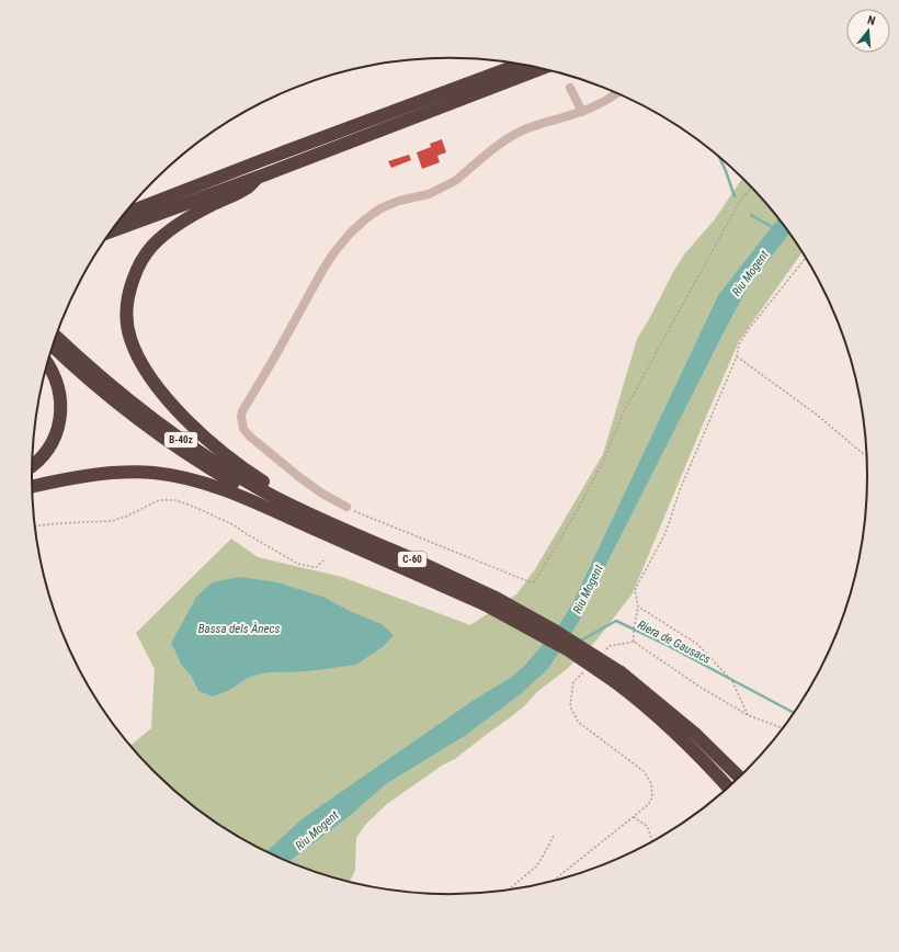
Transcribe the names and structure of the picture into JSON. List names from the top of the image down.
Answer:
{
  "streets": {
    "highway": ["B-40z", "C-60"]
  },
  "crossings": [
    ["B-40z", "C-60"]
  ],
  "water": ["Riu Mogent", "Bassa dels Ànecs", "Riera de Gausacs"],
  "north": "top"
}
